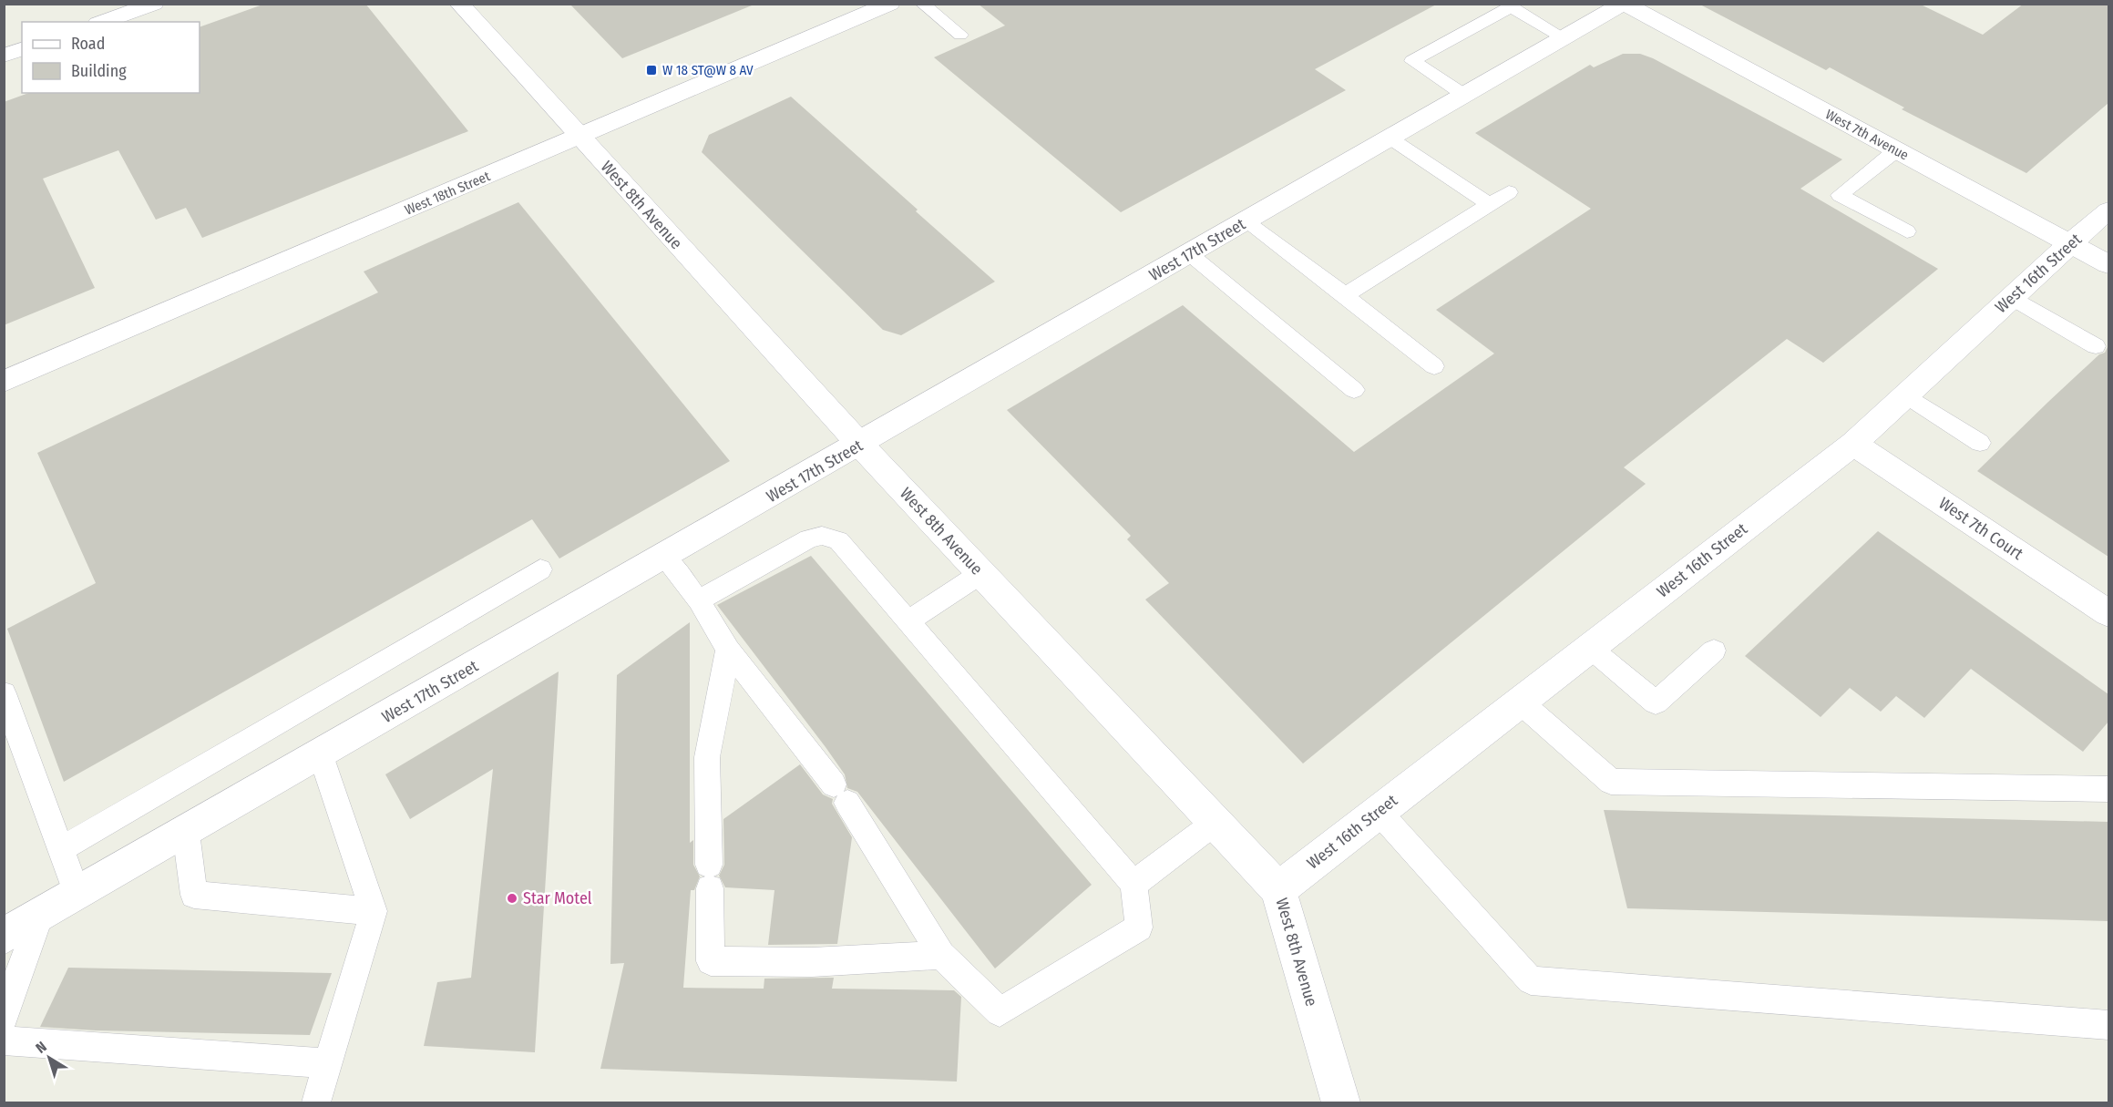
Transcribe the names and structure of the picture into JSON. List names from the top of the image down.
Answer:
{
  "streets": {
    "street": [
      "West 7th Avenue",
      "West 18th Street",
      "West 8th Avenue",
      "West 17th Street",
      "West 16th Street",
      "West 7th Court"
    ]
  },
  "crossings": [
    ["West 7th Avenue", "West 17th Street"],
    ["West 7th Avenue", "West 16th Street"],
    ["West 18th Street", "West 8th Avenue"],
    ["West 8th Avenue", "West 17th Street"],
    ["West 8th Avenue", "West 16th Street"],
    ["West 16th Street", "West 7th Court"]
  ],
  "places": {
    "transit": ["W 18 ST@W 8 AV"],
    "other": ["Star Motel"]
  },
  "legend": ["Road", "Building"],
  "north": "top left"
}
